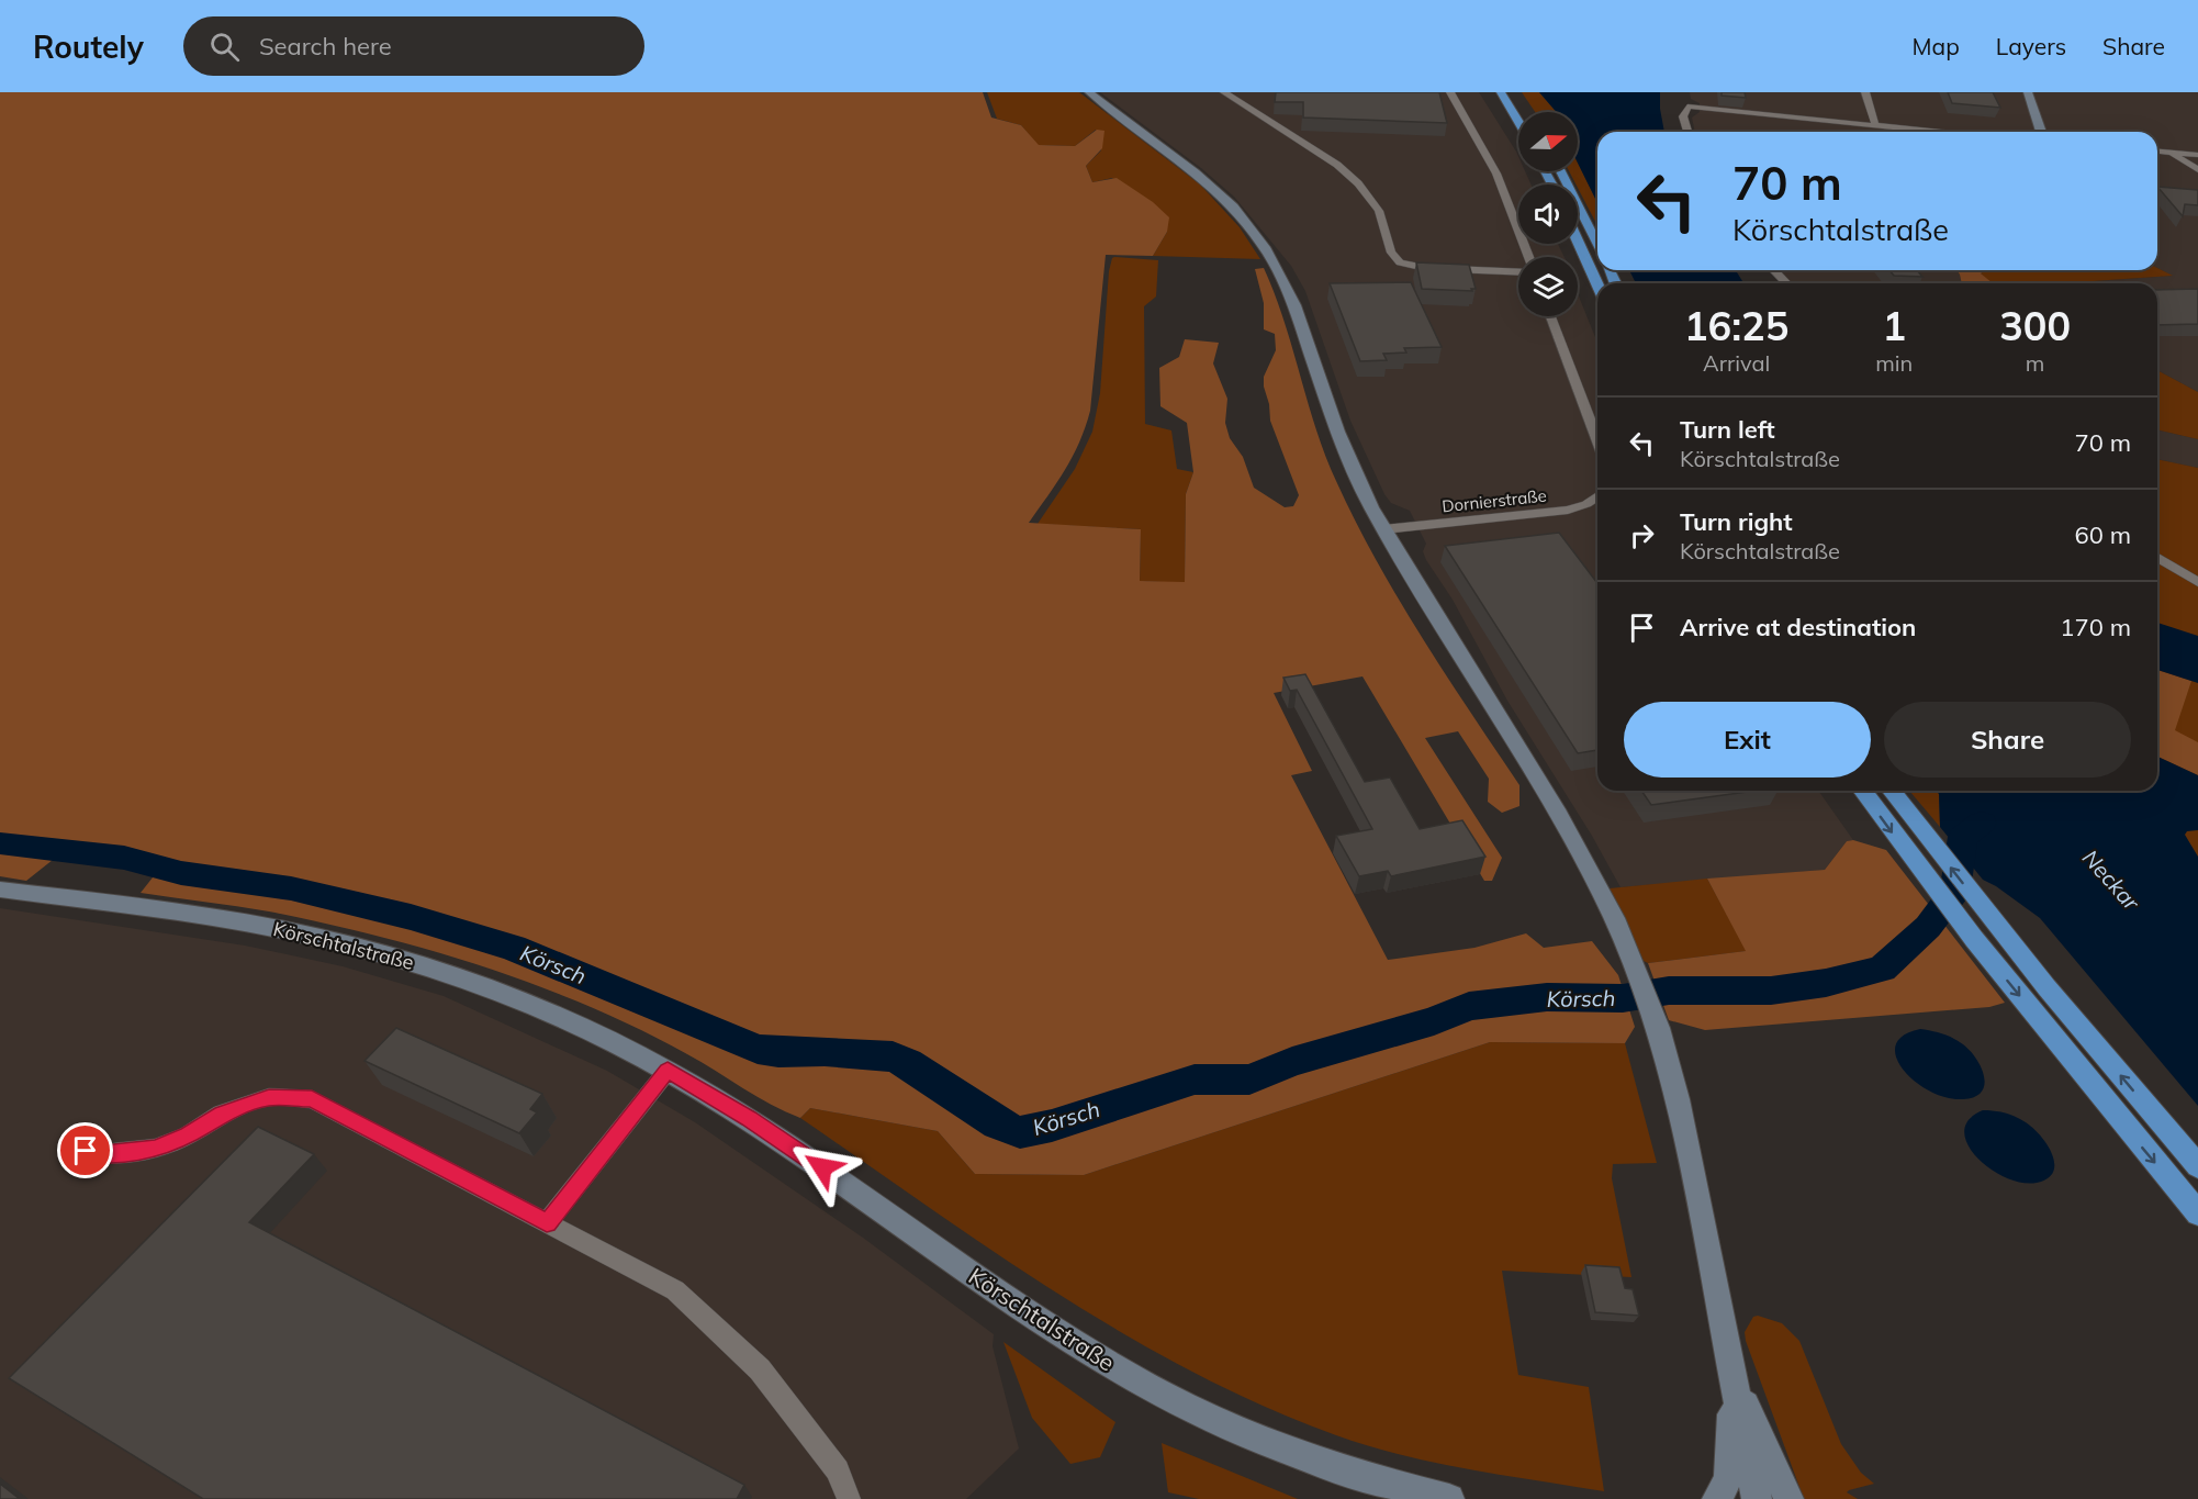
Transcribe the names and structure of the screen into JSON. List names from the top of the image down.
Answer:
{
  "streets": {
    "main road": ["Körschtalstraße"],
    "street": ["Dornierstraße"]
  },
  "water": ["Neckar", "Körsch"],
  "north": "right",
  "page": {
    "header": "Routely",
    "search": "Search here",
    "nav": ["Map", "Layers", "Share"],
    "turn": ["70 m", "Körschtalstraße"],
    "eta": [
      "16:25",
      "Arrival",
      "1",
      "min",
      "300",
      "m"
    ],
    "list": [
      {
        "name": "Turn left",
        "note": "Körschtalstraße",
        "value": "70 m"
      },
      {
        "name": "Turn right",
        "note": "Körschtalstraße",
        "value": "60 m"
      },
      {
        "name": "Arrive at destination",
        "value": "170 m"
      }
    ],
    "buttons": ["Exit", "Share"]
  }
}
